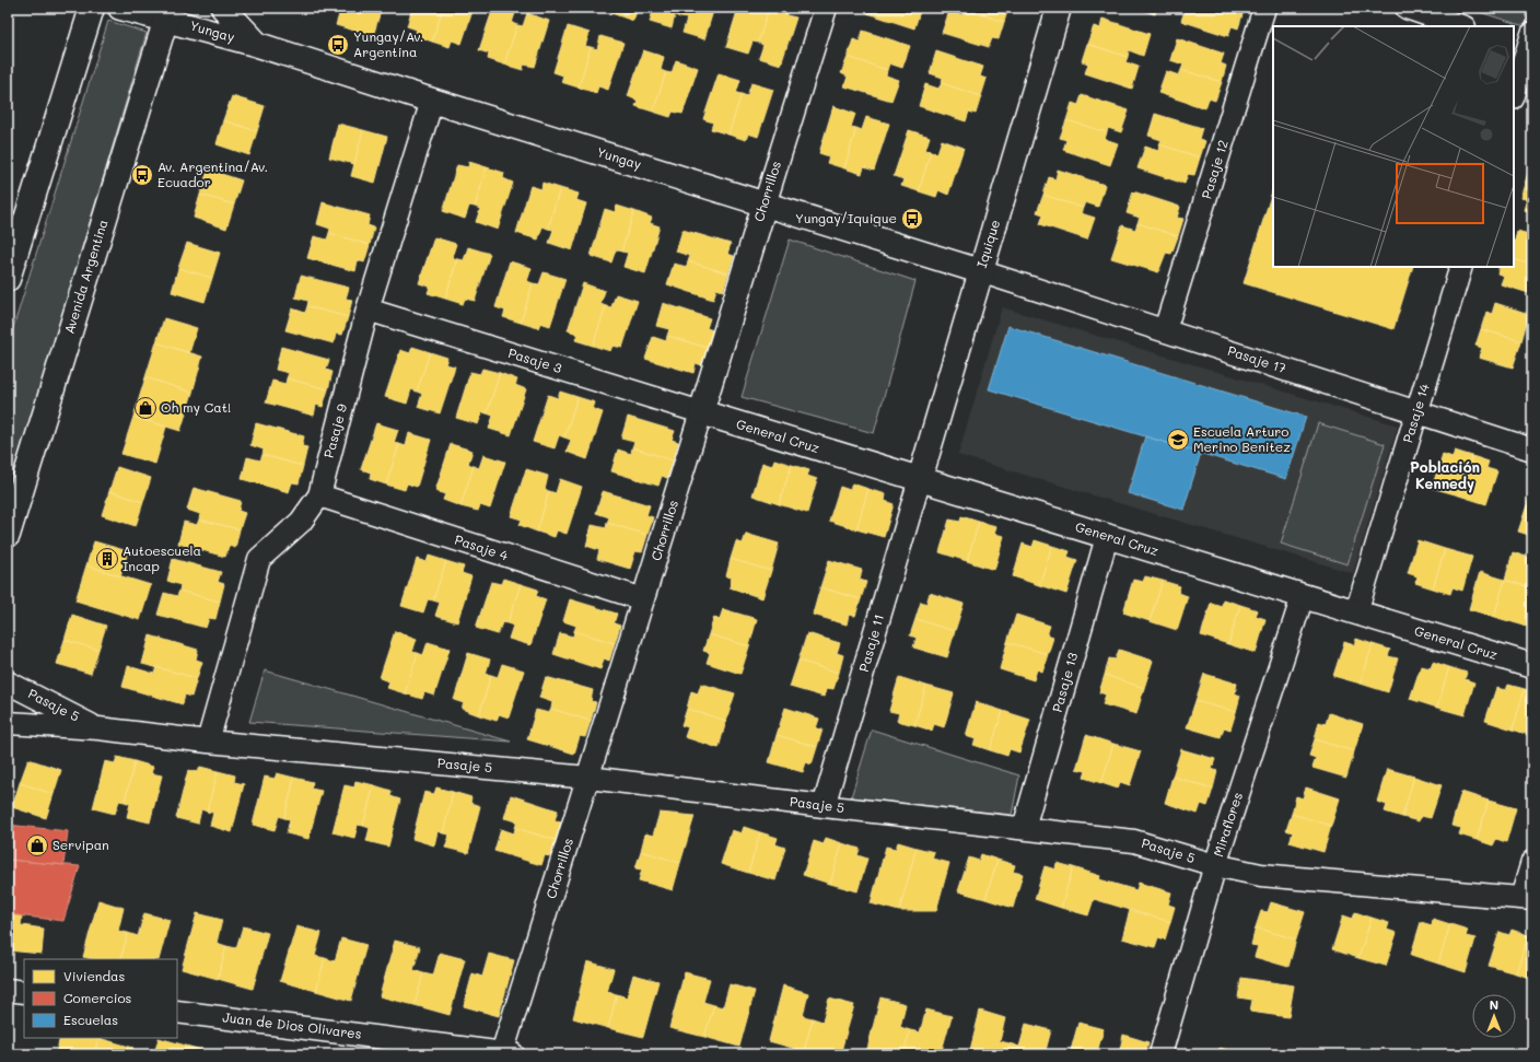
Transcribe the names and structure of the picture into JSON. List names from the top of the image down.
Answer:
{
  "streets": {
    "street": [
      "Yungay",
      "Pasaje 12",
      "Chorrillos",
      "Iquique",
      "Avenida Argentina",
      "Pasaje 17",
      "Pasaje 3",
      "Pasaje 14",
      "Pasaje 9",
      "General Cruz",
      "Pasaje 4",
      "Pasaje 11",
      "Pasaje 13",
      "Pasaje 5",
      "Miraflores",
      "Juan de Dios Olivares"
    ]
  },
  "crossings": [
    ["Yungay", "Chorrillos"],
    ["Yungay", "Iquique"],
    ["Yungay", "Avenida Argentina"],
    ["Yungay", "Pasaje 17"],
    ["Yungay", "Pasaje 9"],
    ["Pasaje 12", "Pasaje 17"],
    ["Chorrillos", "Pasaje 3"],
    ["Chorrillos", "General Cruz"],
    ["Chorrillos", "Pasaje 4"],
    ["Chorrillos", "Pasaje 5"],
    ["Chorrillos", "Juan de Dios Olivares"],
    ["Iquique", "Pasaje 17"],
    ["Iquique", "General Cruz"],
    ["Iquique", "Pasaje 11"],
    ["Pasaje 17", "Pasaje 14"],
    ["Pasaje 3", "Pasaje 9"],
    ["Pasaje 3", "General Cruz"],
    ["Pasaje 14", "General Cruz"],
    ["Pasaje 9", "Pasaje 4"],
    ["Pasaje 9", "Pasaje 5"],
    ["General Cruz", "Pasaje 11"],
    ["General Cruz", "Pasaje 13"],
    ["General Cruz", "Miraflores"],
    ["Pasaje 11", "Pasaje 5"],
    ["Pasaje 13", "Pasaje 5"],
    ["Pasaje 5", "Miraflores"]
  ],
  "districts": ["Población Kennedy"],
  "places": {
    "bus stop": ["Yungay/Av. Argentina", "Av. Argentina/Av. Ecuador", "Yungay/Iquique"],
    "shop": ["Oh my Cat!", "Servipan"],
    "school or university": ["Escuela Arturo Merino Benitez"],
    "building": ["Autoescuela Incap"]
  },
  "legend": ["Viviendas", "Comercios", "Escuelas"],
  "north": "top"
}
